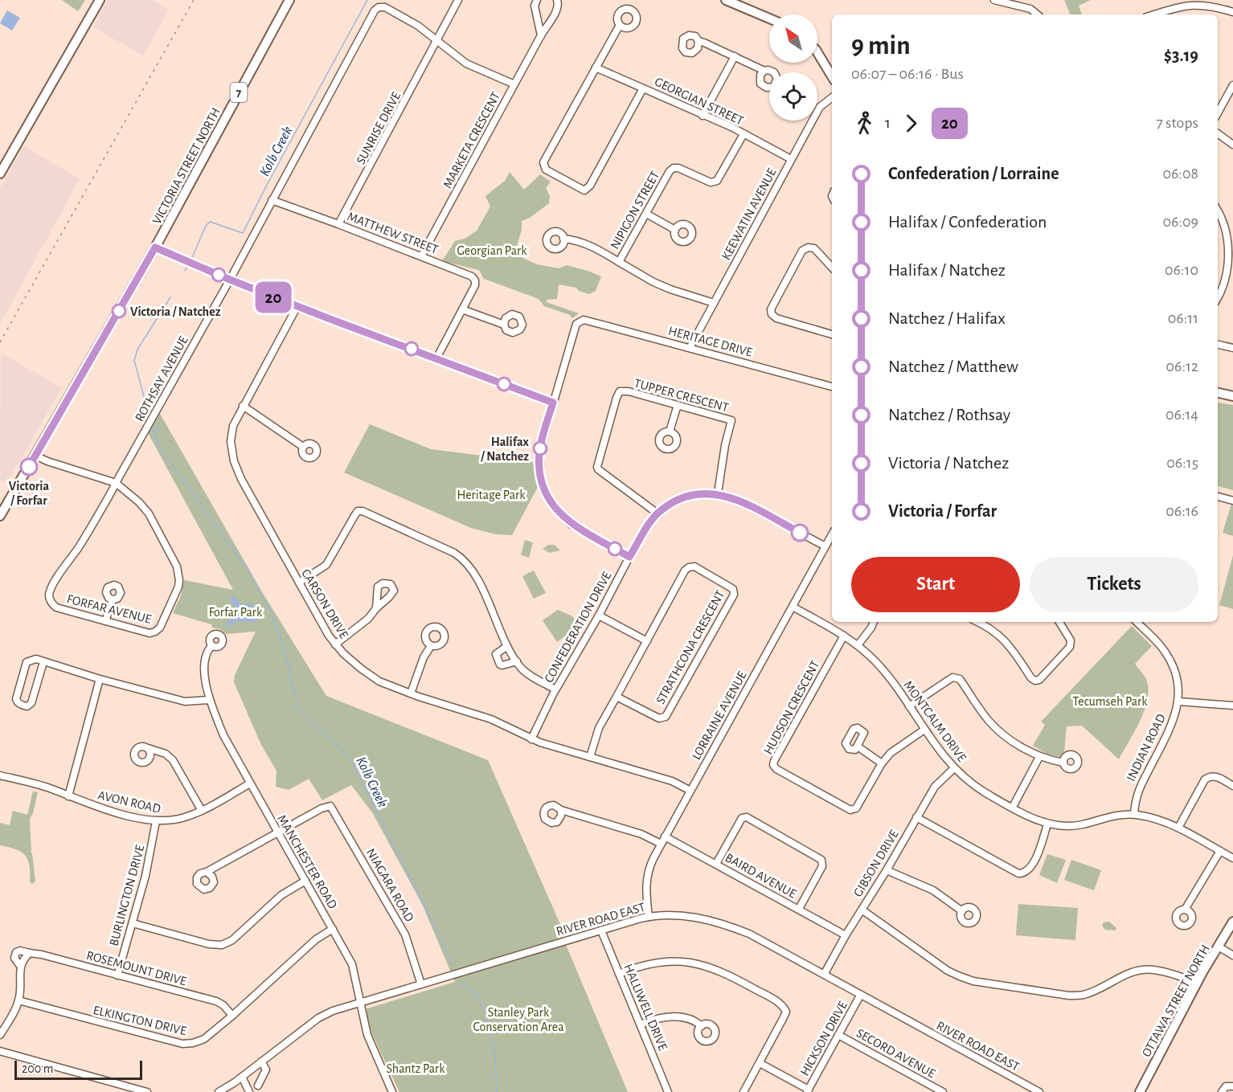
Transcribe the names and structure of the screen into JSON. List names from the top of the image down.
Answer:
{
  "streets": {
    "main road": ["7", "VICTORIA STREET NORTH", "OTTAWA STREET NORTH"],
    "street": [
      "GEORGIAN STREET",
      "SUNRISE DRIVE",
      "MARKETA CRESCENT",
      "NIPIGON STREET",
      "KEEWATIN AVENUE",
      "MATTHEW STREET",
      "HERITAGE DRIVE",
      "ROTHSAY AVENUE",
      "TUPPER CRESCENT",
      "CARSON DRIVE",
      "FORFAR AVENUE",
      "CONFEDERATION DRIVE",
      "STRATHCONA CRESCENT",
      "HUDSON CRESCENT",
      "LORRAINE AVENUE",
      "MONTCALM DRIVE",
      "INDIAN ROAD",
      "AVON ROAD",
      "MANCHESTER ROAD",
      "GIBSON DRIVE",
      "BAIRD AVENUE",
      "NIAGARA ROAD",
      "BURLINGTON DRIVE",
      "RIVER ROAD EAST",
      "ROSEMOUNT DRIVE",
      "HALLIWELL DRIVE",
      "ELKINGTON DRIVE",
      "HICKSON DRIVE",
      "SECORD AVENUE"
    ]
  },
  "crossings": [
    ["GEORGIAN STREET", "NIPIGON STREET"],
    ["GEORGIAN STREET", "KEEWATIN AVENUE"],
    ["SUNRISE DRIVE", "MATTHEW STREET"],
    ["SUNRISE DRIVE", "ROTHSAY AVENUE"],
    ["MARKETA CRESCENT", "MATTHEW STREET"],
    ["VICTORIA STREET NORTH", "FORFAR AVENUE"],
    ["NIPIGON STREET", "KEEWATIN AVENUE"],
    ["KEEWATIN AVENUE", "HERITAGE DRIVE"],
    ["MATTHEW STREET", "ROTHSAY AVENUE"],
    ["ROTHSAY AVENUE", "FORFAR AVENUE"],
    ["TUPPER CRESCENT", "CONFEDERATION DRIVE"],
    ["CARSON DRIVE", "CONFEDERATION DRIVE"],
    ["CARSON DRIVE", "STRATHCONA CRESCENT"],
    ["CARSON DRIVE", "LORRAINE AVENUE"],
    ["CONFEDERATION DRIVE", "LORRAINE AVENUE"],
    ["HUDSON CRESCENT", "MONTCALM DRIVE"],
    ["LORRAINE AVENUE", "MONTCALM DRIVE"],
    ["LORRAINE AVENUE", "BAIRD AVENUE"],
    ["LORRAINE AVENUE", "RIVER ROAD EAST"],
    ["MONTCALM DRIVE", "INDIAN ROAD"],
    ["MONTCALM DRIVE", "GIBSON DRIVE"],
    ["AVON ROAD", "MANCHESTER ROAD"],
    ["AVON ROAD", "BURLINGTON DRIVE"],
    ["MANCHESTER ROAD", "NIAGARA ROAD"],
    ["MANCHESTER ROAD", "RIVER ROAD EAST"],
    ["MANCHESTER ROAD", "ELKINGTON DRIVE"],
    ["GIBSON DRIVE", "BAIRD AVENUE"],
    ["GIBSON DRIVE", "RIVER ROAD EAST"],
    ["NIAGARA ROAD", "RIVER ROAD EAST"],
    ["BURLINGTON DRIVE", "ROSEMOUNT DRIVE"],
    ["RIVER ROAD EAST", "HALLIWELL DRIVE"],
    ["RIVER ROAD EAST", "HICKSON DRIVE"],
    ["ROSEMOUNT DRIVE", "ELKINGTON DRIVE"],
    ["HICKSON DRIVE", "SECORD AVENUE"]
  ],
  "water": ["Kolb Creek"],
  "parks": [
    "Georgian Park",
    "Heritage Park",
    "Forfar Park",
    "Tecumseh Park",
    "Stanley Park Conservation Area",
    "Shantz Park"
  ],
  "places": ["Victoria / Natchez", "Halifax / Natchez", "Victoria / Forfar"],
  "lines": ["bus line 20"],
  "scale_bar": "200 m",
  "north": "top left",
  "page": {
    "on_map": "20",
    "heading": ["9 min", "06:07 – 06:16 · Bus", "$3.19"],
    "legs": ["1", "20", "7 stops"],
    "list": [
      {
        "name": "Confederation / Lorraine",
        "value": "06:08"
      },
      {
        "name": "Halifax / Confederation",
        "value": "06:09"
      },
      {
        "name": "Halifax / Natchez",
        "value": "06:10"
      },
      {
        "name": "Natchez / Halifax",
        "value": "06:11"
      },
      {
        "name": "Natchez / Matthew",
        "value": "06:12"
      },
      {
        "name": "Natchez / Rothsay",
        "value": "06:14"
      },
      {
        "name": "Victoria / Natchez",
        "value": "06:15"
      },
      {
        "name": "Victoria / Forfar",
        "value": "06:16"
      }
    ],
    "buttons": ["Start", "Tickets"],
    "scale": "200 m"
  }
}
